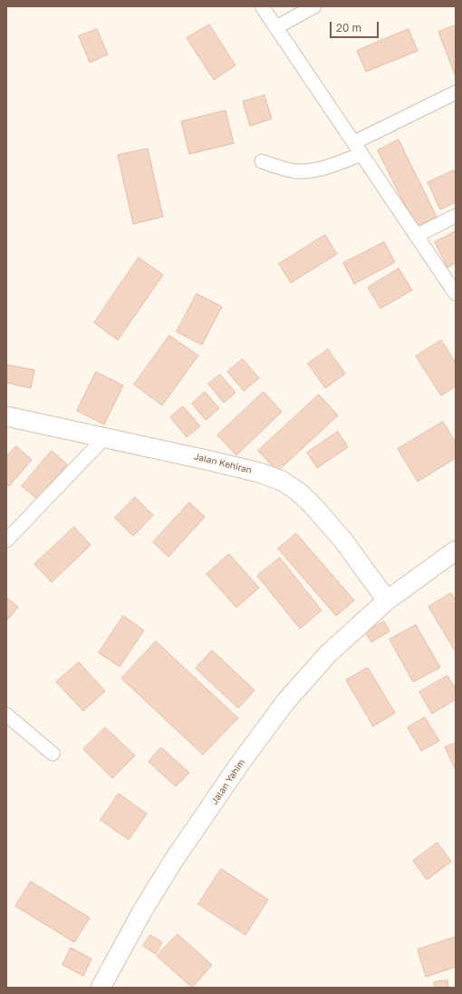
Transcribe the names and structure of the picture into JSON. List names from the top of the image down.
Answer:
{
  "streets": {
    "street": ["Jalan Kehiran", "Jalan Yahim"]
  },
  "crossings": [
    ["Jalan Kehiran", "Jalan Yahim"]
  ],
  "scale_bar": "20 m"
}
